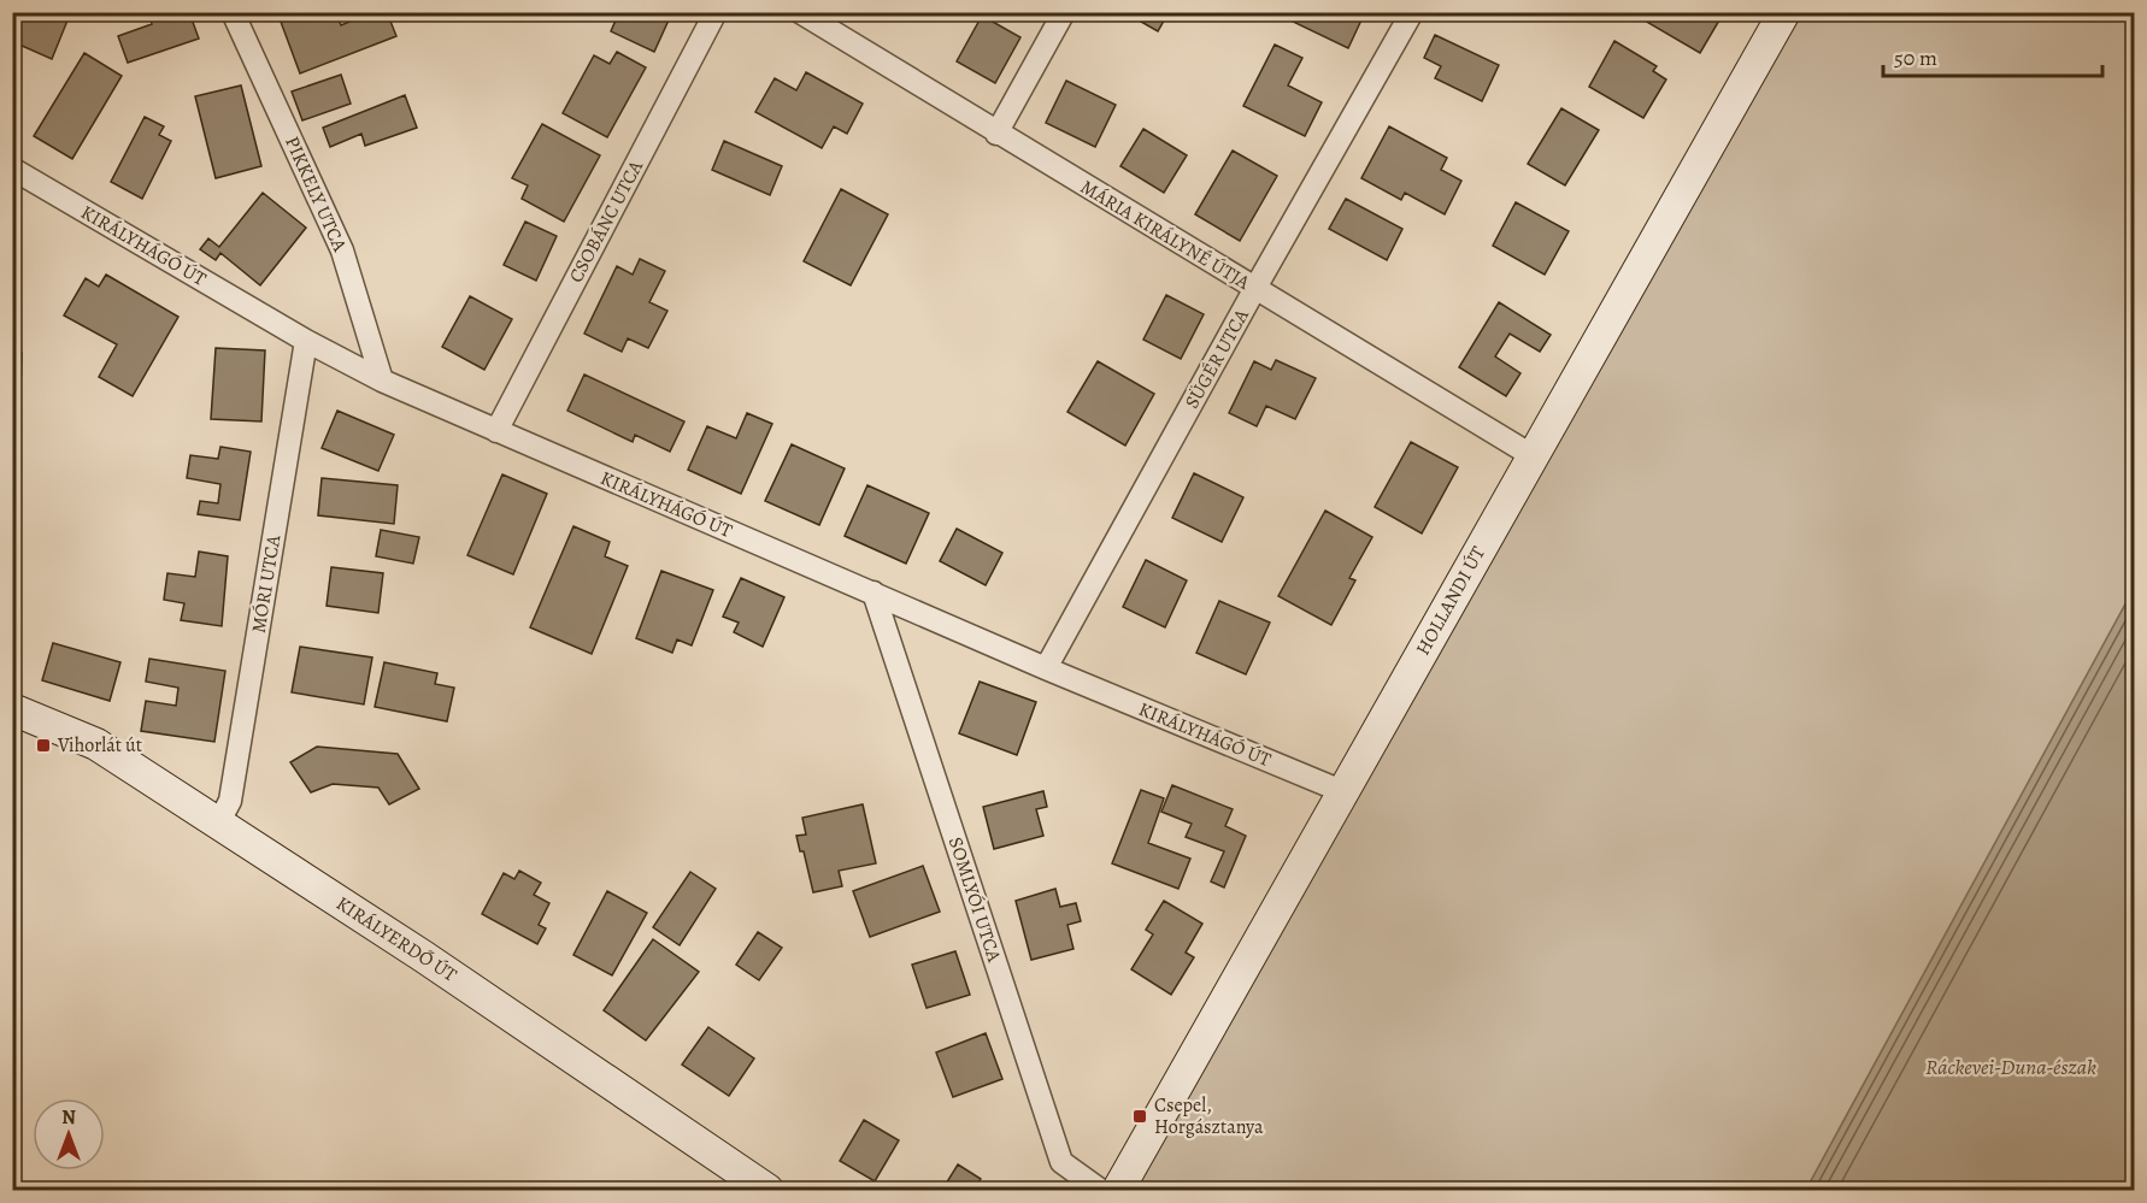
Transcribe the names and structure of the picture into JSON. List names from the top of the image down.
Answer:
{
  "streets": {
    "street": [
      "PIKKELY UTCA",
      "CSOBÁNC UTCA",
      "MÁRIA KIRÁLYNÉ ÚTJA",
      "KIRÁLYHÁGÓ ÚT",
      "SÜGÉR UTCA",
      "MÓRI UTCA",
      "HOLLANDI ÚT",
      "SOMLYÓI UTCA",
      "KIRÁLYERDŐ ÚT"
    ]
  },
  "crossings": [
    ["PIKKELY UTCA", "KIRÁLYHÁGÓ ÚT"],
    ["CSOBÁNC UTCA", "KIRÁLYHÁGÓ ÚT"],
    ["MÁRIA KIRÁLYNÉ ÚTJA", "SÜGÉR UTCA"],
    ["MÁRIA KIRÁLYNÉ ÚTJA", "HOLLANDI ÚT"],
    ["KIRÁLYHÁGÓ ÚT", "SÜGÉR UTCA"],
    ["KIRÁLYHÁGÓ ÚT", "MÓRI UTCA"],
    ["KIRÁLYHÁGÓ ÚT", "HOLLANDI ÚT"],
    ["KIRÁLYHÁGÓ ÚT", "SOMLYÓI UTCA"],
    ["MÓRI UTCA", "KIRÁLYERDŐ ÚT"]
  ],
  "water": ["Ráckevei-Duna-észak"],
  "places": {
    "transit": ["Vihorlát út", "Csepel, Horgásztanya"]
  },
  "scale_bar": "50 m",
  "north": "top"
}
